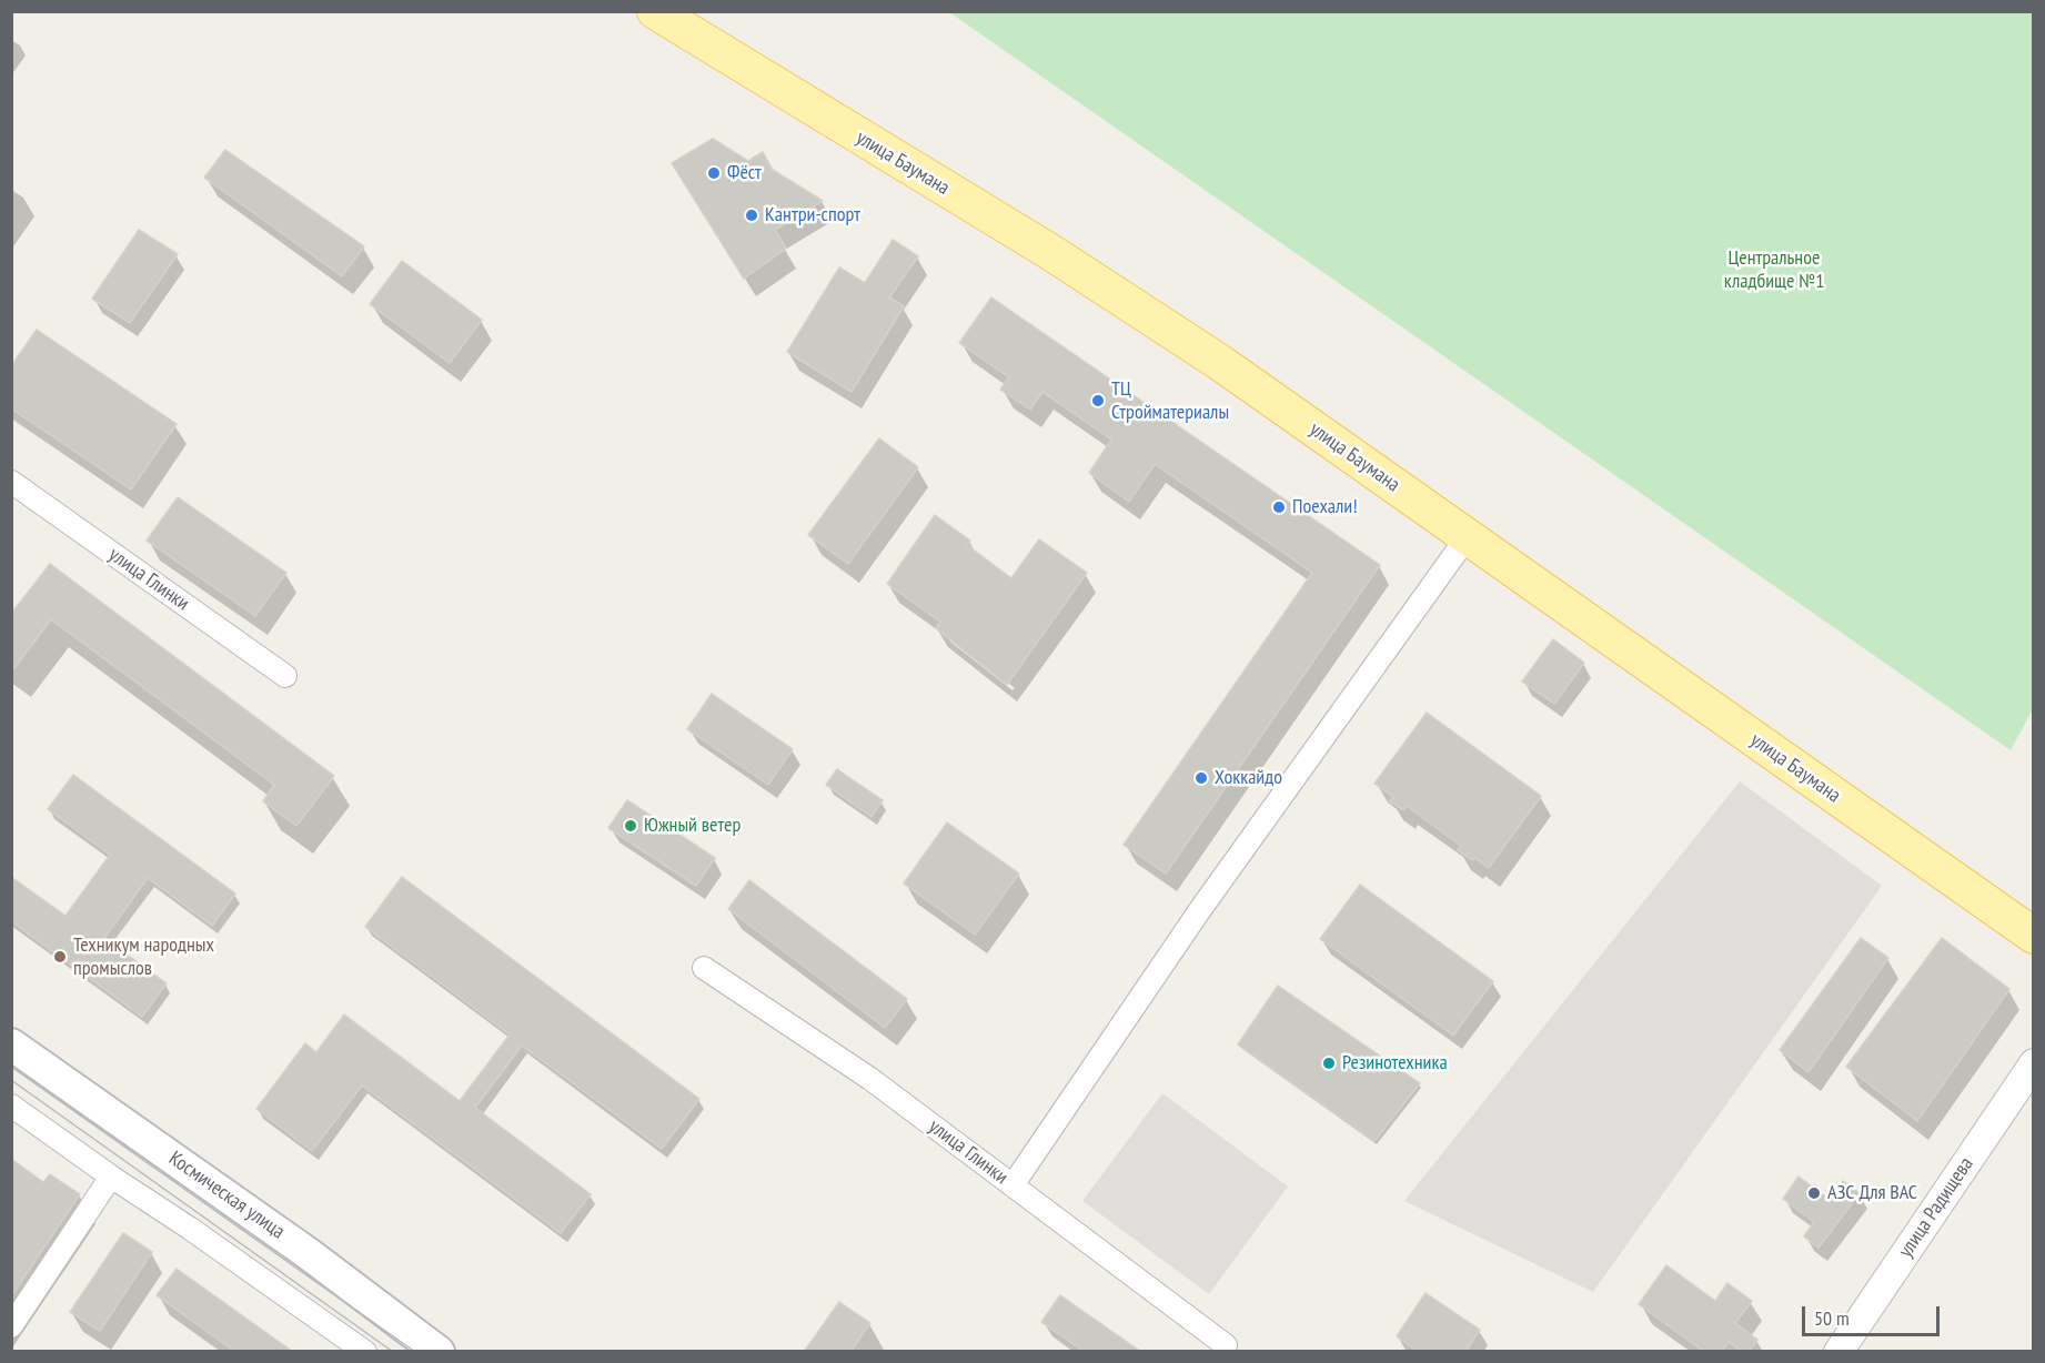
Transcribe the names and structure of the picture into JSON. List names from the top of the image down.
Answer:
{
  "streets": {
    "main road": ["улица Баумана", "Космическая улица"],
    "street": ["улица Глинки", "улица Радищева"]
  },
  "parks": ["Центральное кладбище №1"],
  "places": [
    "Фёст",
    "Кантри-спорт",
    "ТЦ Стройматериалы",
    "Поехали!",
    "Хоккайдо",
    "Южный ветер",
    "Техникум народных промыслов",
    "Резинотехника",
    "АЗС Для ВАС"
  ],
  "scale_bar": "50 m"
}
